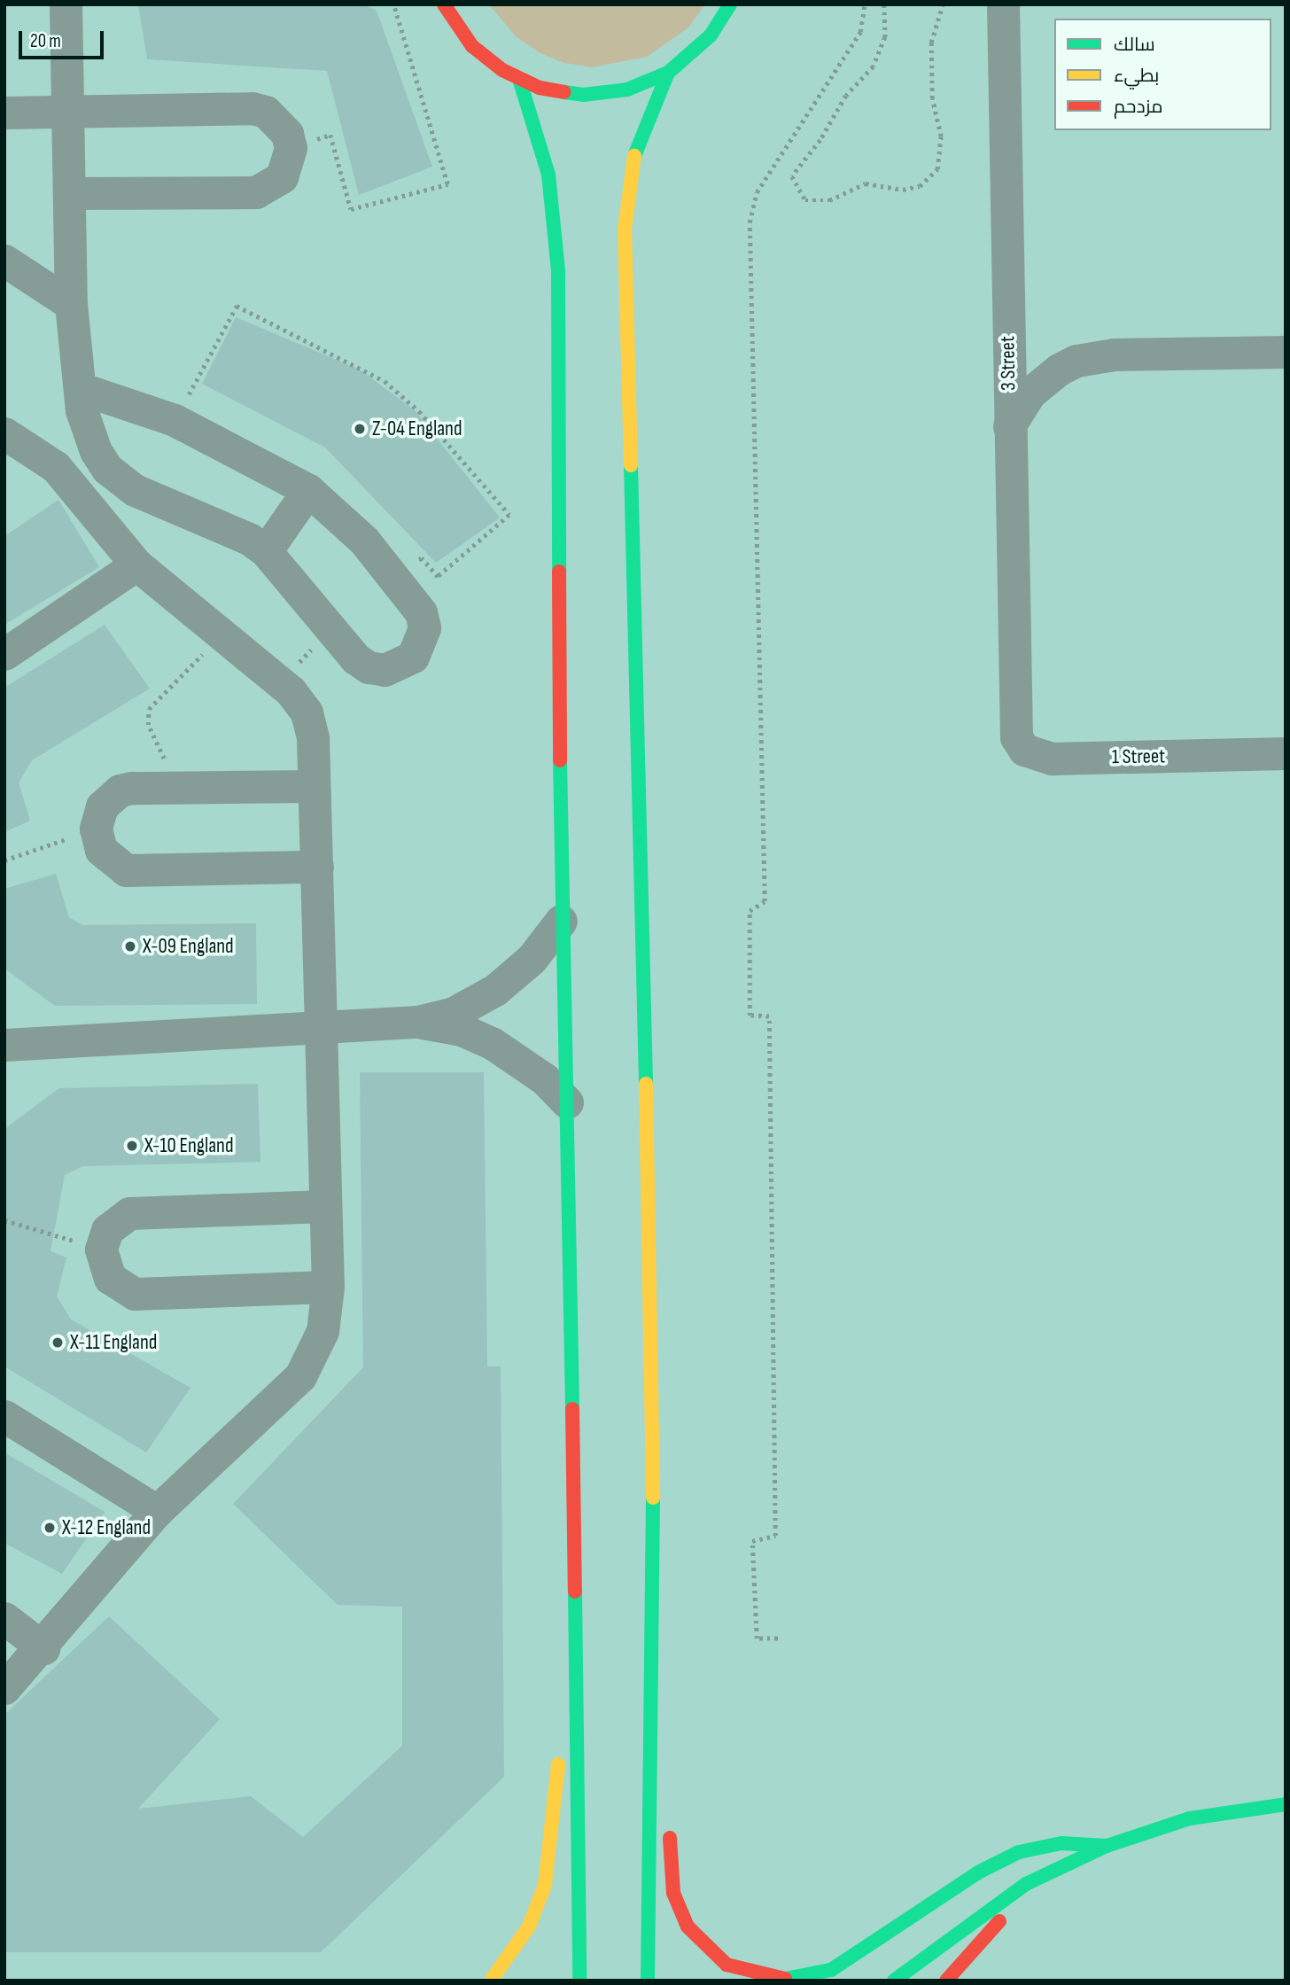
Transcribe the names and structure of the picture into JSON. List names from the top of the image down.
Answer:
{
  "streets": {
    "street": ["3 Street", "1 Street"]
  },
  "crossings": [
    ["3 Street", "1 Street"]
  ],
  "places": [
    "Z-04 England",
    "X-09 England",
    "X-10 England",
    "X-11 England",
    "X-12 England"
  ],
  "legend": ["سالك", "بطيء", "مزدحم"],
  "scale_bar": "20 m"
}
